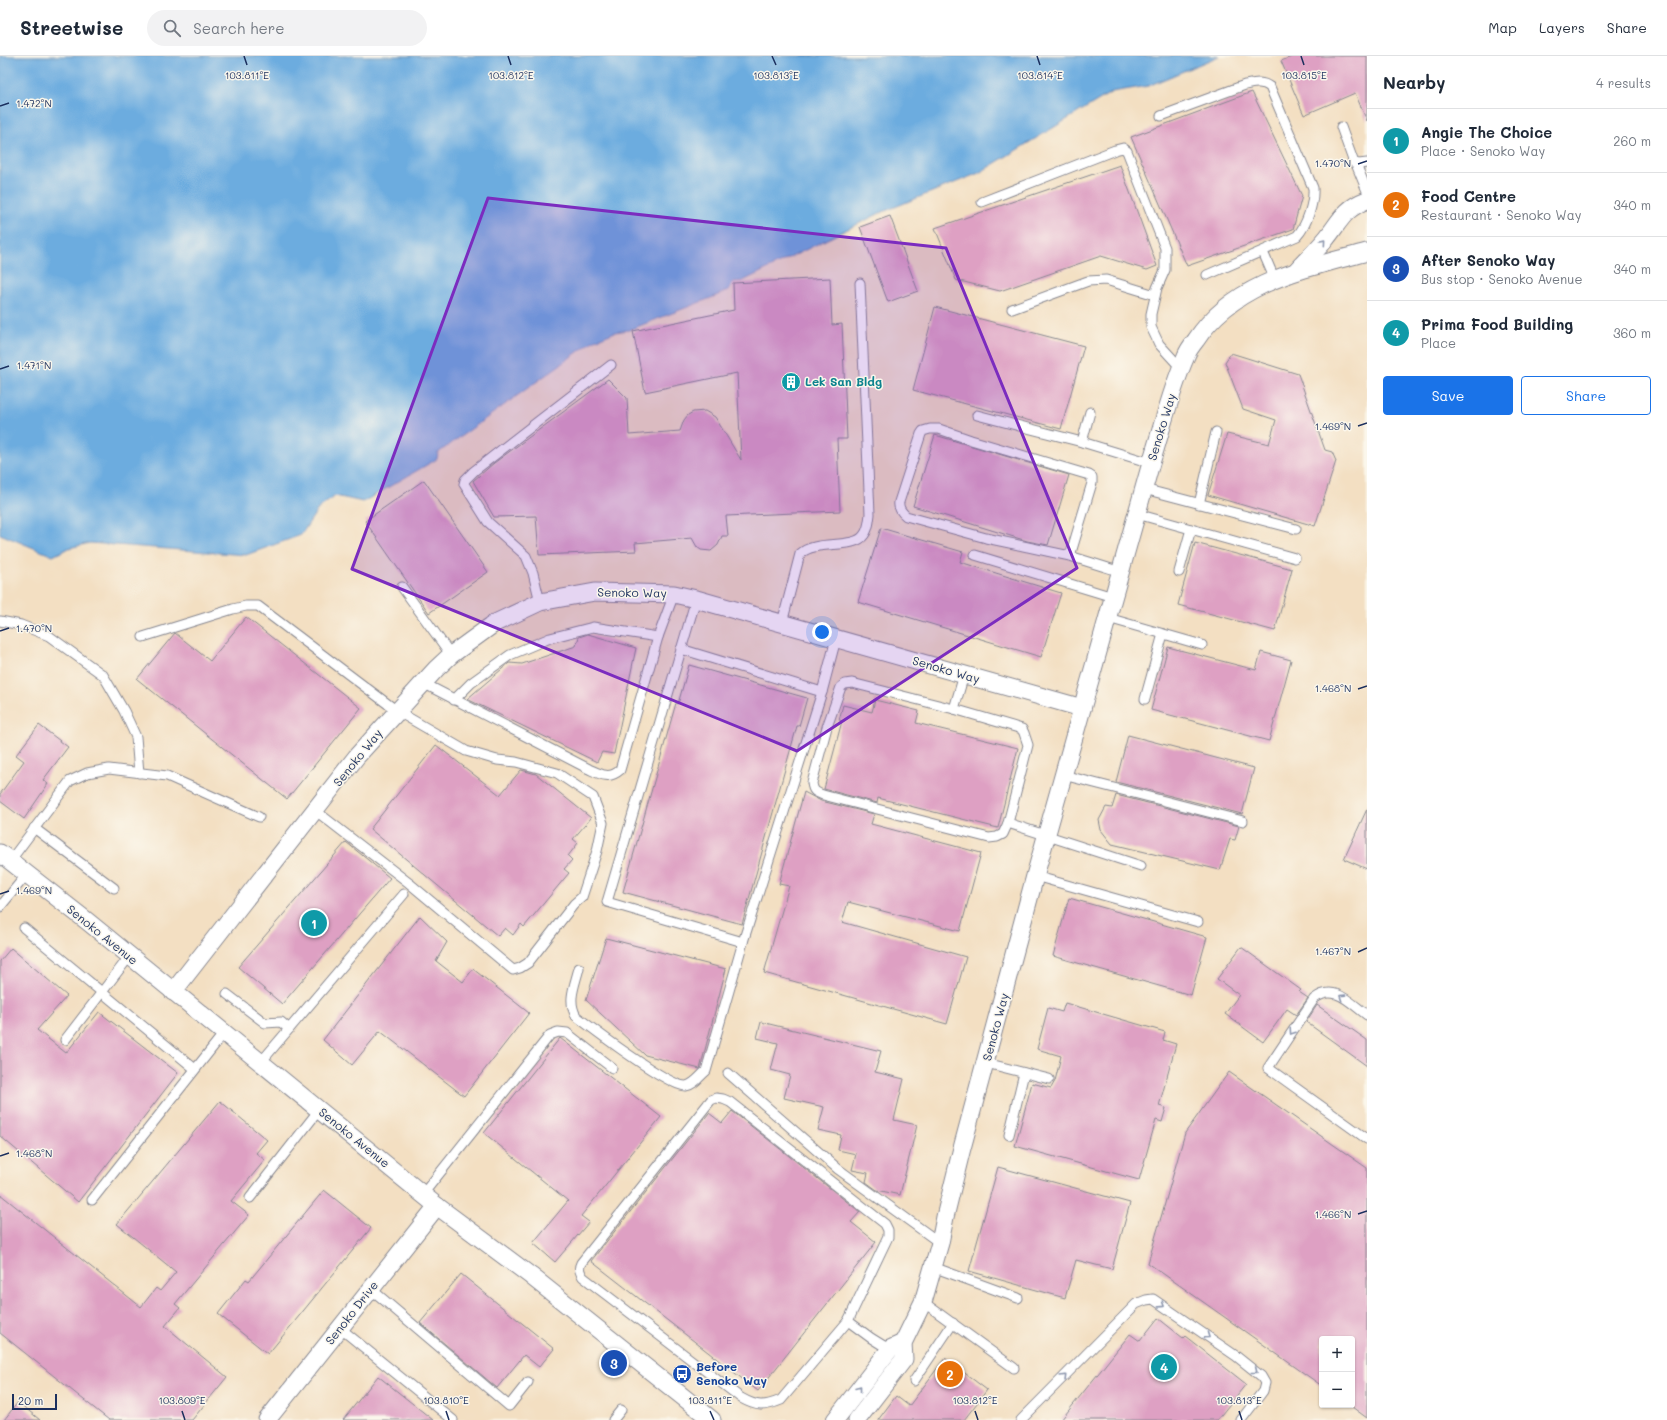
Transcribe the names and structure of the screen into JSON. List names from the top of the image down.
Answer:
{
  "streets": {
    "street": ["Senoko Way", "Senoko Avenue", "Senoko Drive"]
  },
  "crossings": [
    ["Senoko Way", "Senoko Avenue"],
    ["Senoko Avenue", "Senoko Drive"]
  ],
  "places": {
    "building": ["Lek San Bldg"],
    "bus stop": ["Before Senoko Way"]
  },
  "scale_bar": "20 m",
  "page": {
    "header": "Streetwise",
    "search": "Search here",
    "nav": ["Map", "Layers", "Share"],
    "heading": ["Nearby", "4 results"],
    "list": [
      {
        "mark": "1",
        "name": "Angie The Choice",
        "note": "Place · Senoko Way",
        "value": "260 m"
      },
      {
        "mark": "2",
        "name": "Food Centre",
        "note": "Restaurant · Senoko Way",
        "value": "340 m"
      },
      {
        "mark": "3",
        "name": "After Senoko Way",
        "note": "Bus stop · Senoko Avenue",
        "value": "340 m"
      },
      {
        "mark": "4",
        "name": "Prima Food Building",
        "note": "Place",
        "value": "360 m"
      }
    ],
    "buttons": ["Save", "Share"],
    "pins": [
      "1",
      "3",
      "4",
      "2"
    ],
    "map_buttons": ["+", "−"],
    "scale": "20 m"
  },
  "coordinates": [
    "103.811°E",
    "103.812°E",
    "103.813°E",
    "103.814°E",
    "103.815°E",
    "1.472°N",
    "1.470°N",
    "1.471°N",
    "1.469°N",
    "1.468°N",
    "1.467°N",
    "1.466°N",
    "103.809°E",
    "103.810°E"
  ]
}
